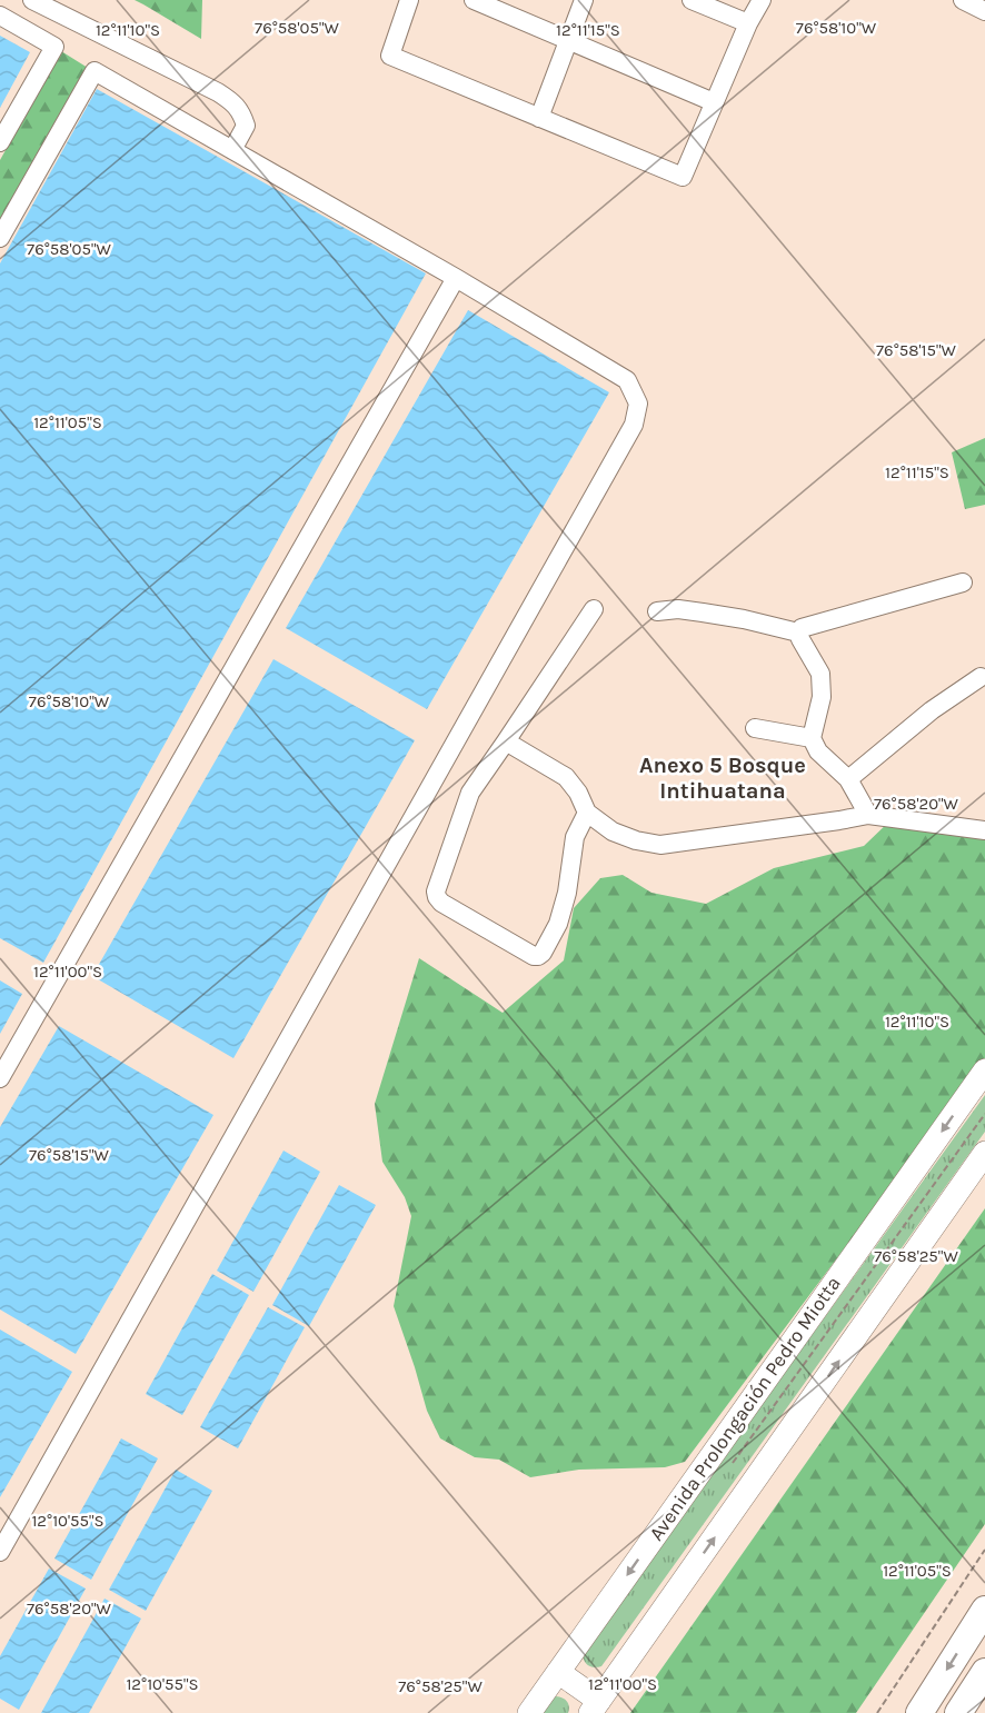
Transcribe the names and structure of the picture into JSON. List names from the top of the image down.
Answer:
{
  "streets": {
    "main road": ["Avenida Prolongación Pedro Miotta"]
  },
  "districts": ["Anexo 5 Bosque Intihuatana"],
  "coordinates": [
    "76°58'05\"W",
    "76°58'10\"W",
    "12°11'10\"S",
    "12°11'15\"S",
    "76°58'15\"W",
    "12°11'05\"S",
    "76°58'20\"W",
    "12°11'00\"S",
    "76°58'25\"W",
    "12°10'55\"S"
  ]
}
